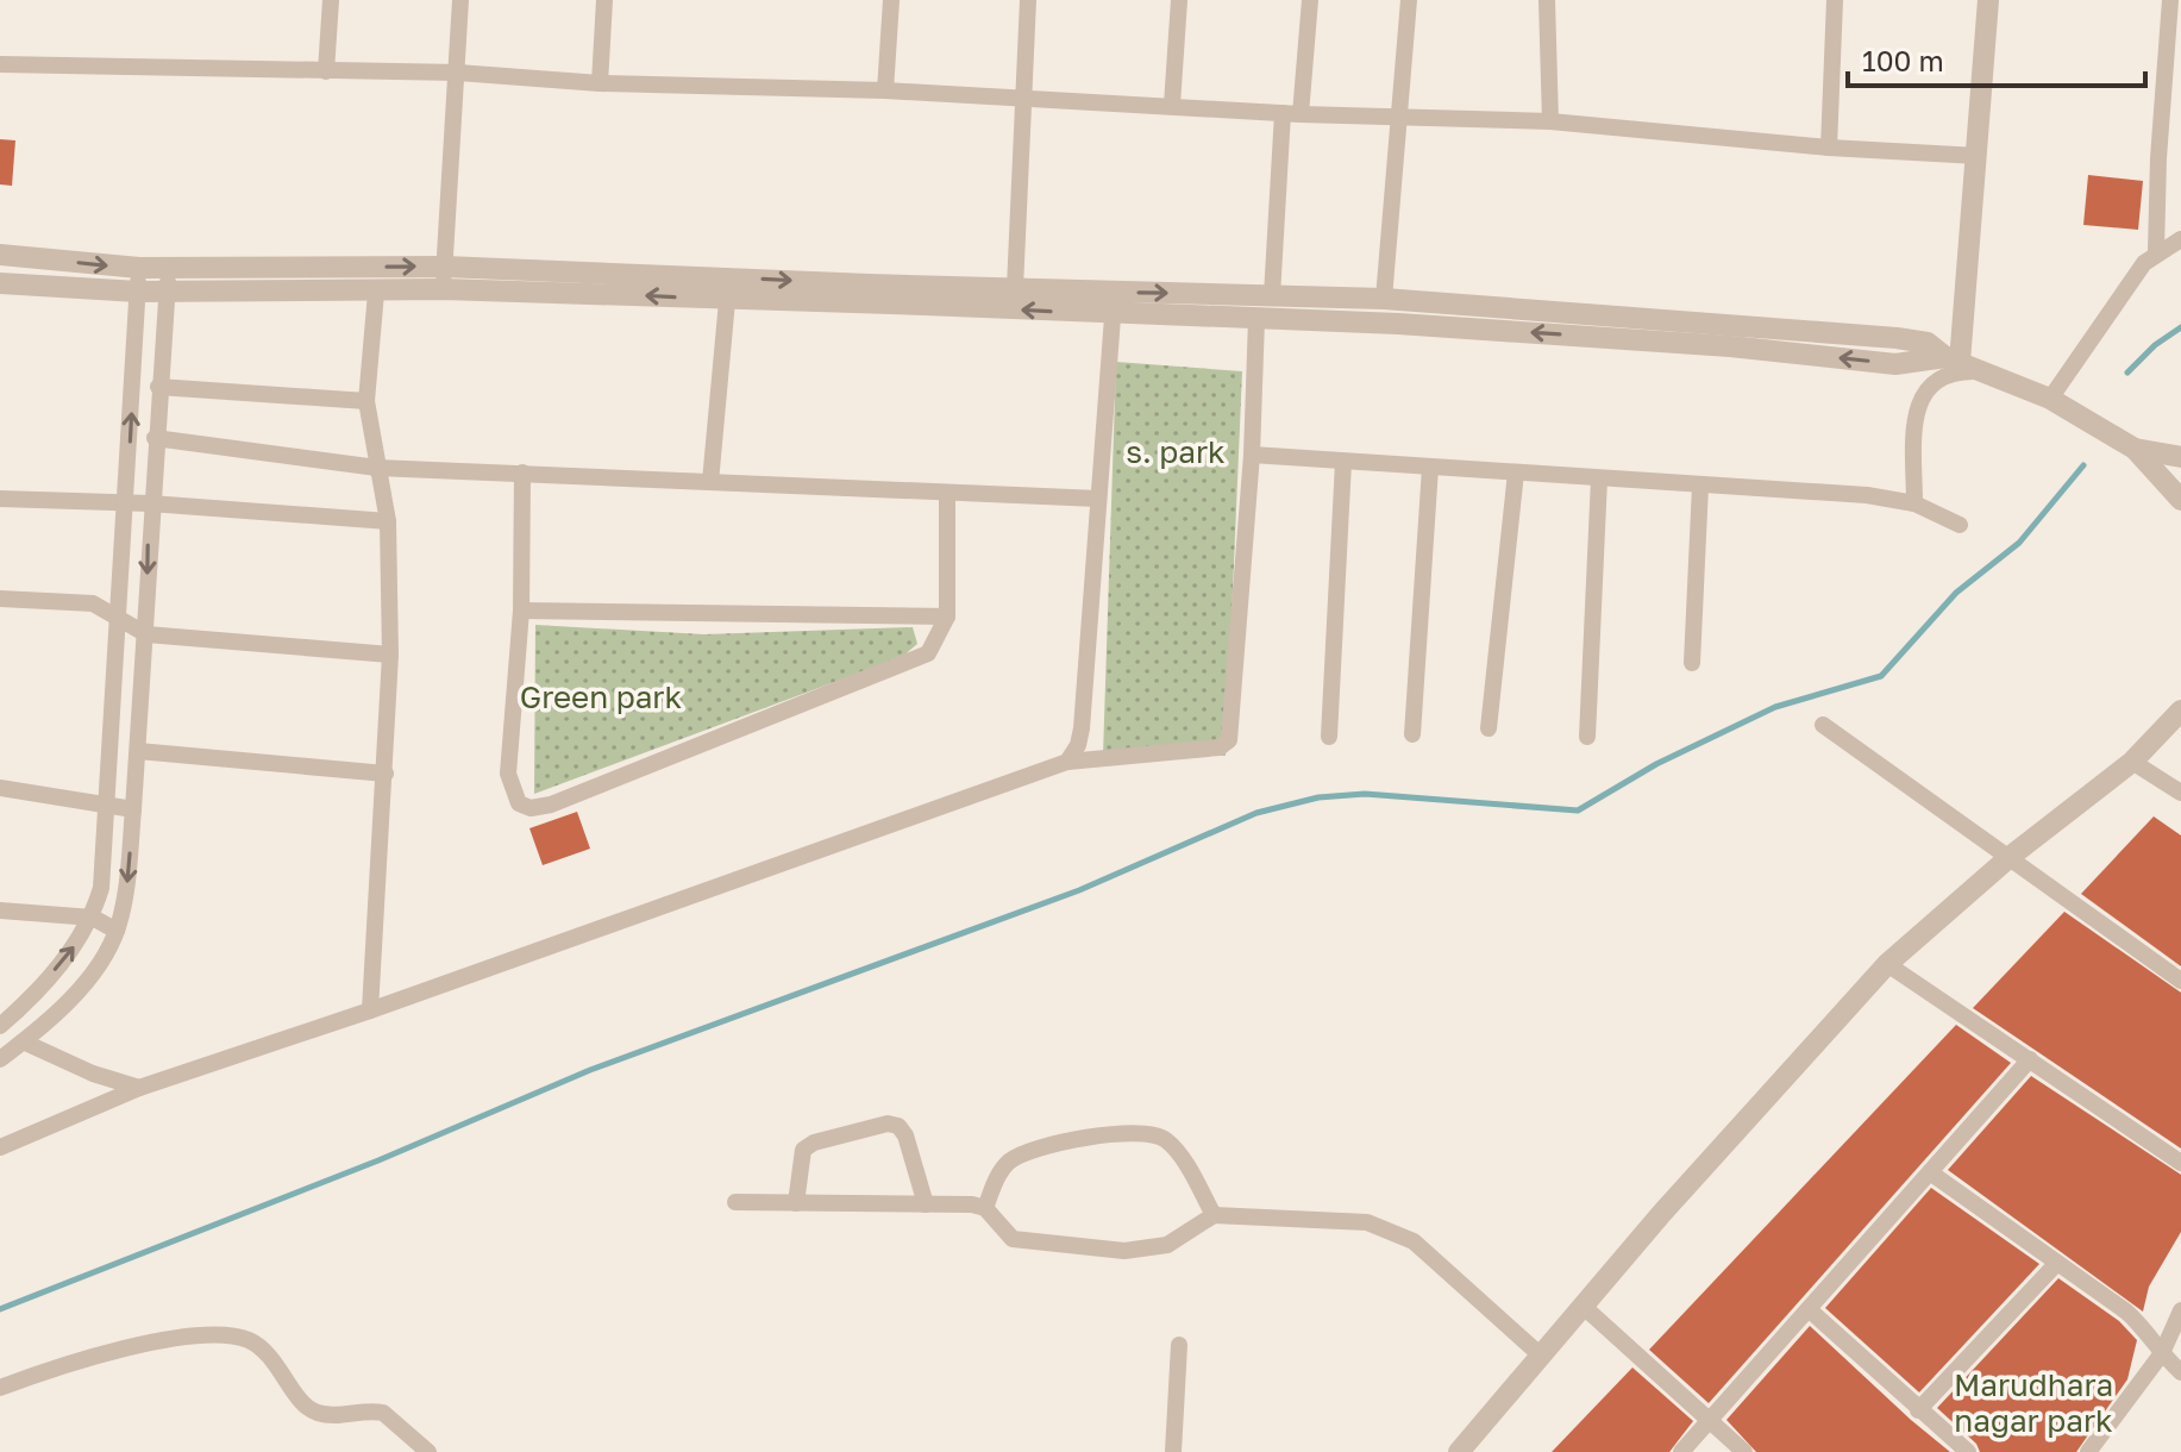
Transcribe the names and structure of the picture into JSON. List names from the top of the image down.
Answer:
{
  "parks": ["s. park", "Green park", "Marudhara nagar park"],
  "scale_bar": "100 m"
}
